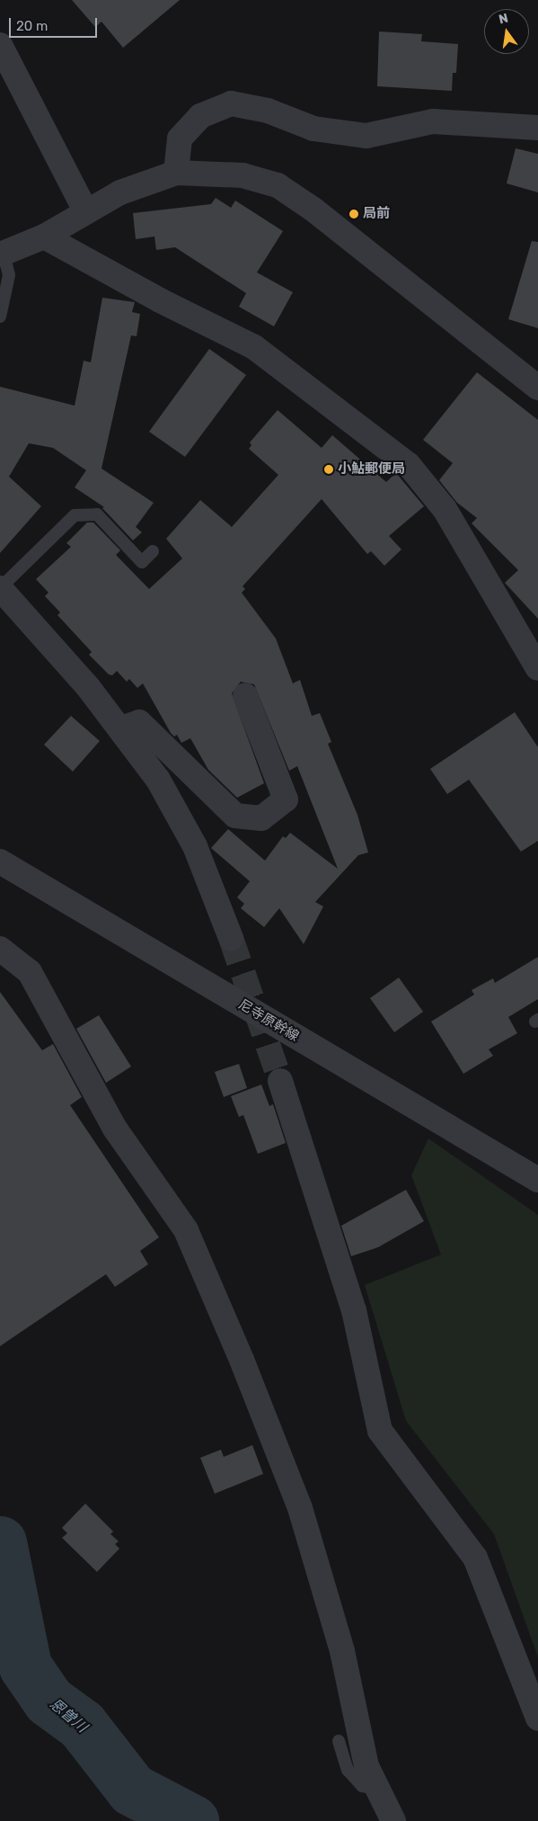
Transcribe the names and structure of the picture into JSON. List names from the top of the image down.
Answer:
{
  "streets": {
    "street": ["尼寺原幹線"]
  },
  "water": ["恩曽川"],
  "places": ["局前", "小鮎郵便局"],
  "scale_bar": "20 m",
  "north": "top"
}
